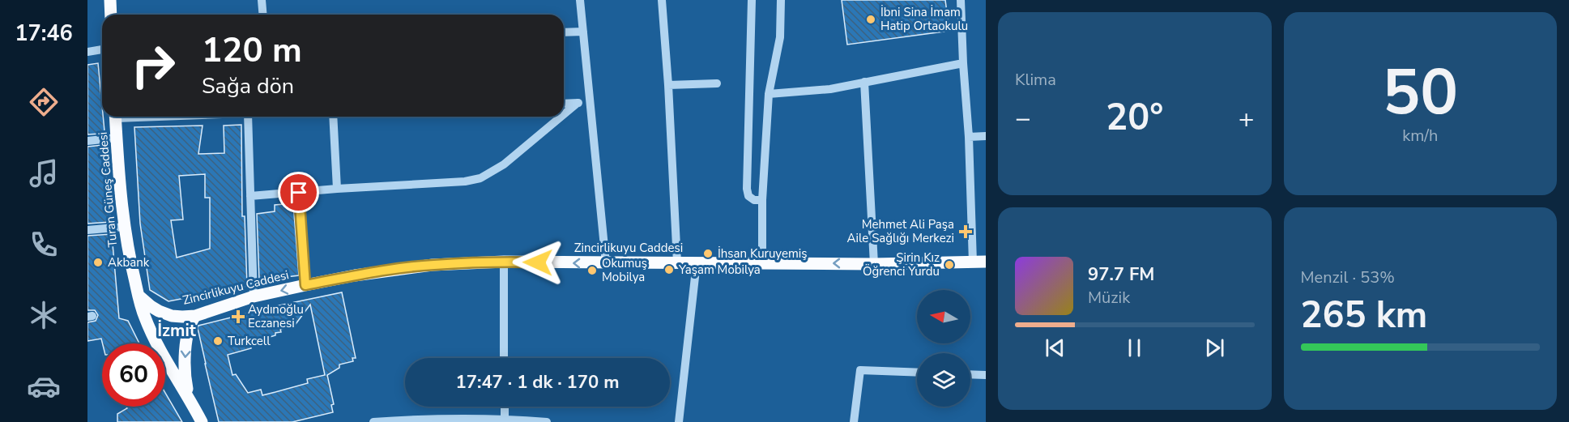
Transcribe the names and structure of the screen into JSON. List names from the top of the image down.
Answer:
{
  "streets": {
    "main road": ["Turan Güneş Caddesi", "Zincirlikuyu Caddesi"]
  },
  "crossings": [
    ["Turan Güneş Caddesi", "Zincirlikuyu Caddesi"]
  ],
  "districts": ["İzmit"],
  "places": {
    "other": [
      "İbni Sina İmam Hatip Ortaokulu",
      "İhsan Kuruyemiş",
      "Akbank",
      "Şirin Kız Öğrenci Yurdu",
      "Yaşam Mobilya",
      "Okumuş Mobilya",
      "Turkcell"
    ],
    "health": ["Mehmet Ali Paşa Aile Sağlığı Merkezi", "Aydınoğlu Eczanesi"]
  },
  "north": "left",
  "page": {
    "tabs": "17:46",
    "tile": [
      "Klima",
      ["50", "km/h"],
      ["Menzil · 53%", "265 km"]
    ],
    "turn": ["120 m", "Sağa dön"],
    "heat": ["−", "20°", "+"],
    "song": ["97.7 FM", "Müzik"],
    "limit": "60",
    "trip": "17:47 · 1 dk · 170 m"
  }
}
